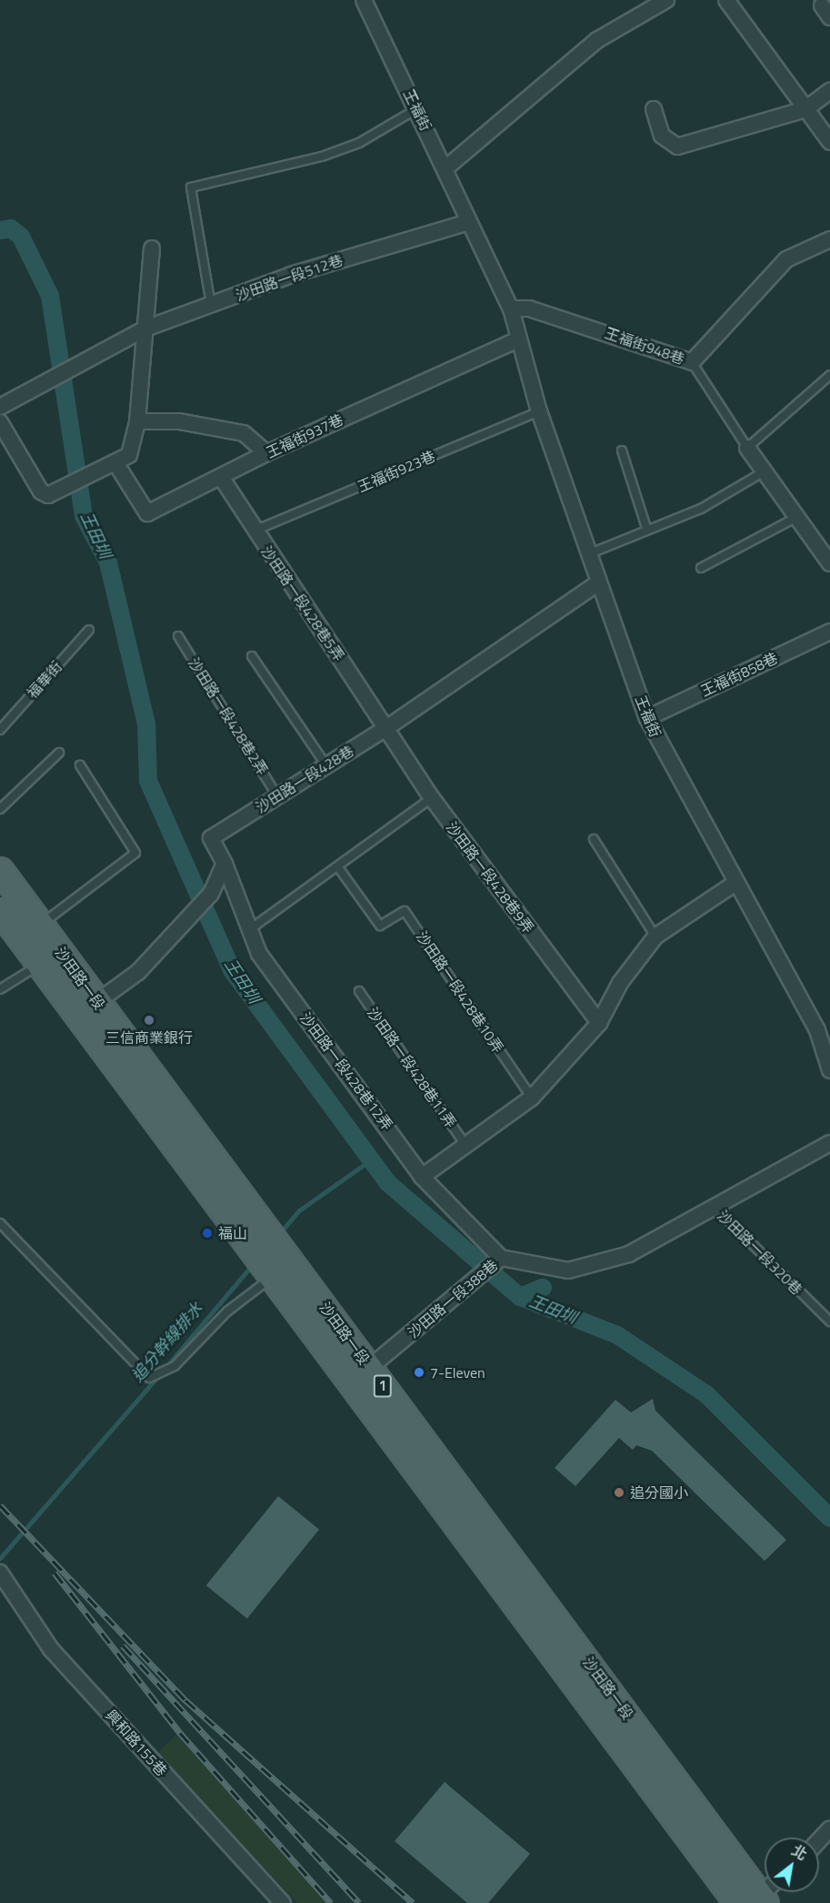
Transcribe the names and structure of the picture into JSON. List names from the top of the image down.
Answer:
{
  "streets": {
    "main road": ["沙田路一段", "1"],
    "street": [
      "王福街",
      "沙田路一段512巷",
      "王福街948巷",
      "王福街937巷",
      "沙田路一段428巷5弄",
      "王福街858巷",
      "沙田路一段428巷",
      "沙田路一段428巷9弄",
      "沙田路一段428巷12弄",
      "沙田路一段320巷",
      "沙田路一段388巷",
      "興和路155巷"
    ],
    "lane": [
      "王福街923巷",
      "福華街",
      "沙田路一段428巷2弄",
      "沙田路一段428巷10弄",
      "沙田路一段428巷11弄"
    ]
  },
  "crossings": [
    ["王福街", "沙田路一段512巷"],
    ["王福街", "王福街937巷"],
    ["王福街", "王福街923巷"],
    ["王福街", "王福街858巷"],
    ["王福街", "沙田路一段428巷"],
    ["王福街937巷", "沙田路一段428巷5弄"],
    ["王福街923巷", "沙田路一段428巷5弄"],
    ["沙田路一段428巷5弄", "沙田路一段428巷"],
    ["沙田路一段428巷5弄", "沙田路一段428巷9弄"],
    ["沙田路一段428巷2弄", "沙田路一段428巷"],
    ["沙田路一段428巷", "沙田路一段428巷9弄"],
    ["沙田路一段428巷", "沙田路一段428巷12弄"],
    ["沙田路一段", "沙田路一段388巷"],
    ["沙田路一段428巷12弄", "沙田路一段388巷"],
    ["沙田路一段320巷", "沙田路一段388巷"]
  ],
  "water": ["王田圳", "追分幹線排水"],
  "places": [
    "三信商業銀行",
    "福山",
    "7-Eleven",
    "追分國小"
  ],
  "north": "top right"
}
